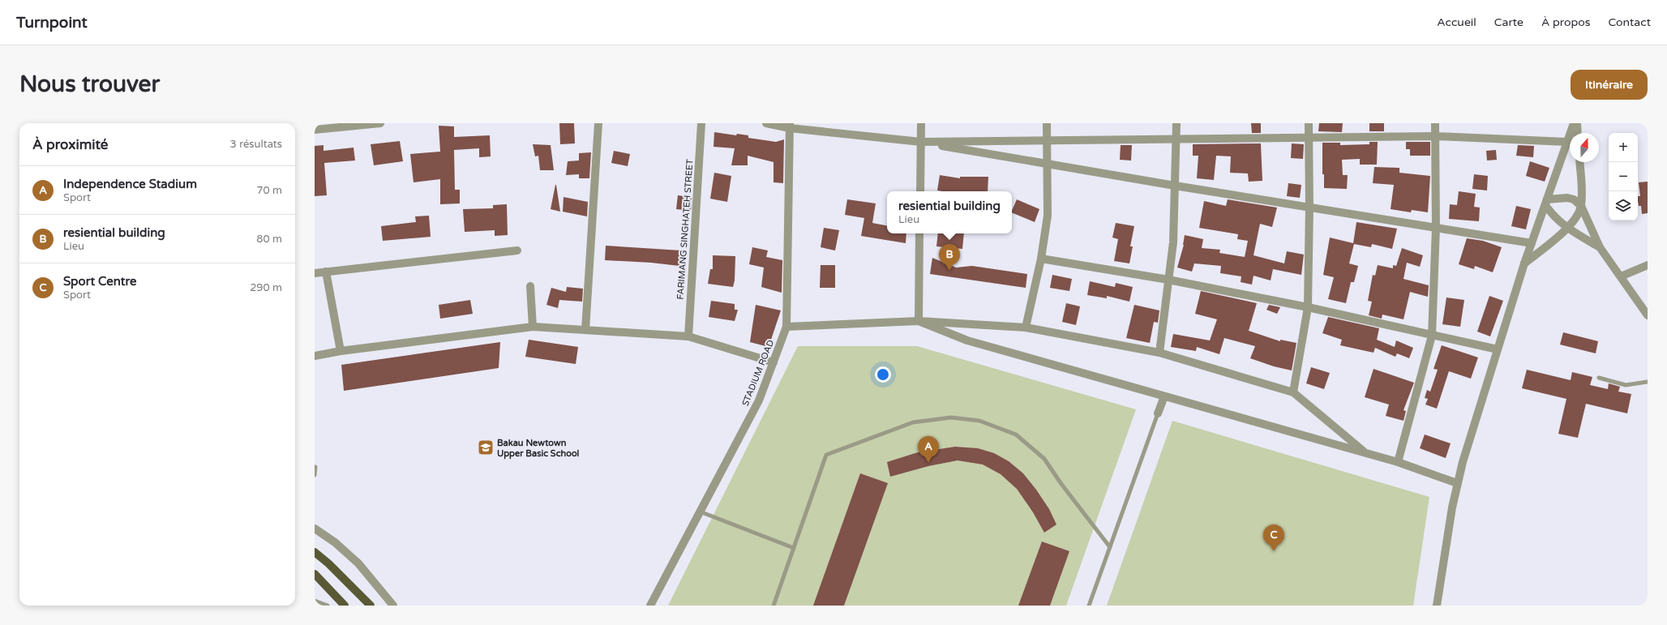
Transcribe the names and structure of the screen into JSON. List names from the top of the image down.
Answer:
{
  "streets": {
    "street": ["FARIMANG SINGHATEH STREET", "STADIUM ROAD"]
  },
  "places": {
    "school or university": ["Bakau Newtown Upper Basic School"]
  },
  "north": "top",
  "page": {
    "header": "Turnpoint",
    "nav": [
      "Accueil",
      "Carte",
      "À propos",
      "Contact"
    ],
    "buttons": "Itinéraire",
    "title": "Nous trouver",
    "heading": ["À proximité", "3 résultats"],
    "map_buttons": ["+", "−"],
    "list": [
      {
        "mark": "A",
        "name": "Independence Stadium",
        "note": "Sport",
        "value": "70 m"
      },
      {
        "mark": "B",
        "name": "resiential building",
        "note": "Lieu",
        "value": "80 m"
      },
      {
        "mark": "C",
        "name": "Sport Centre",
        "note": "Sport",
        "value": "290 m"
      }
    ],
    "popup": ["resiential building", "Lieu"],
    "pins": ["B", "A", "C"]
  }
}
